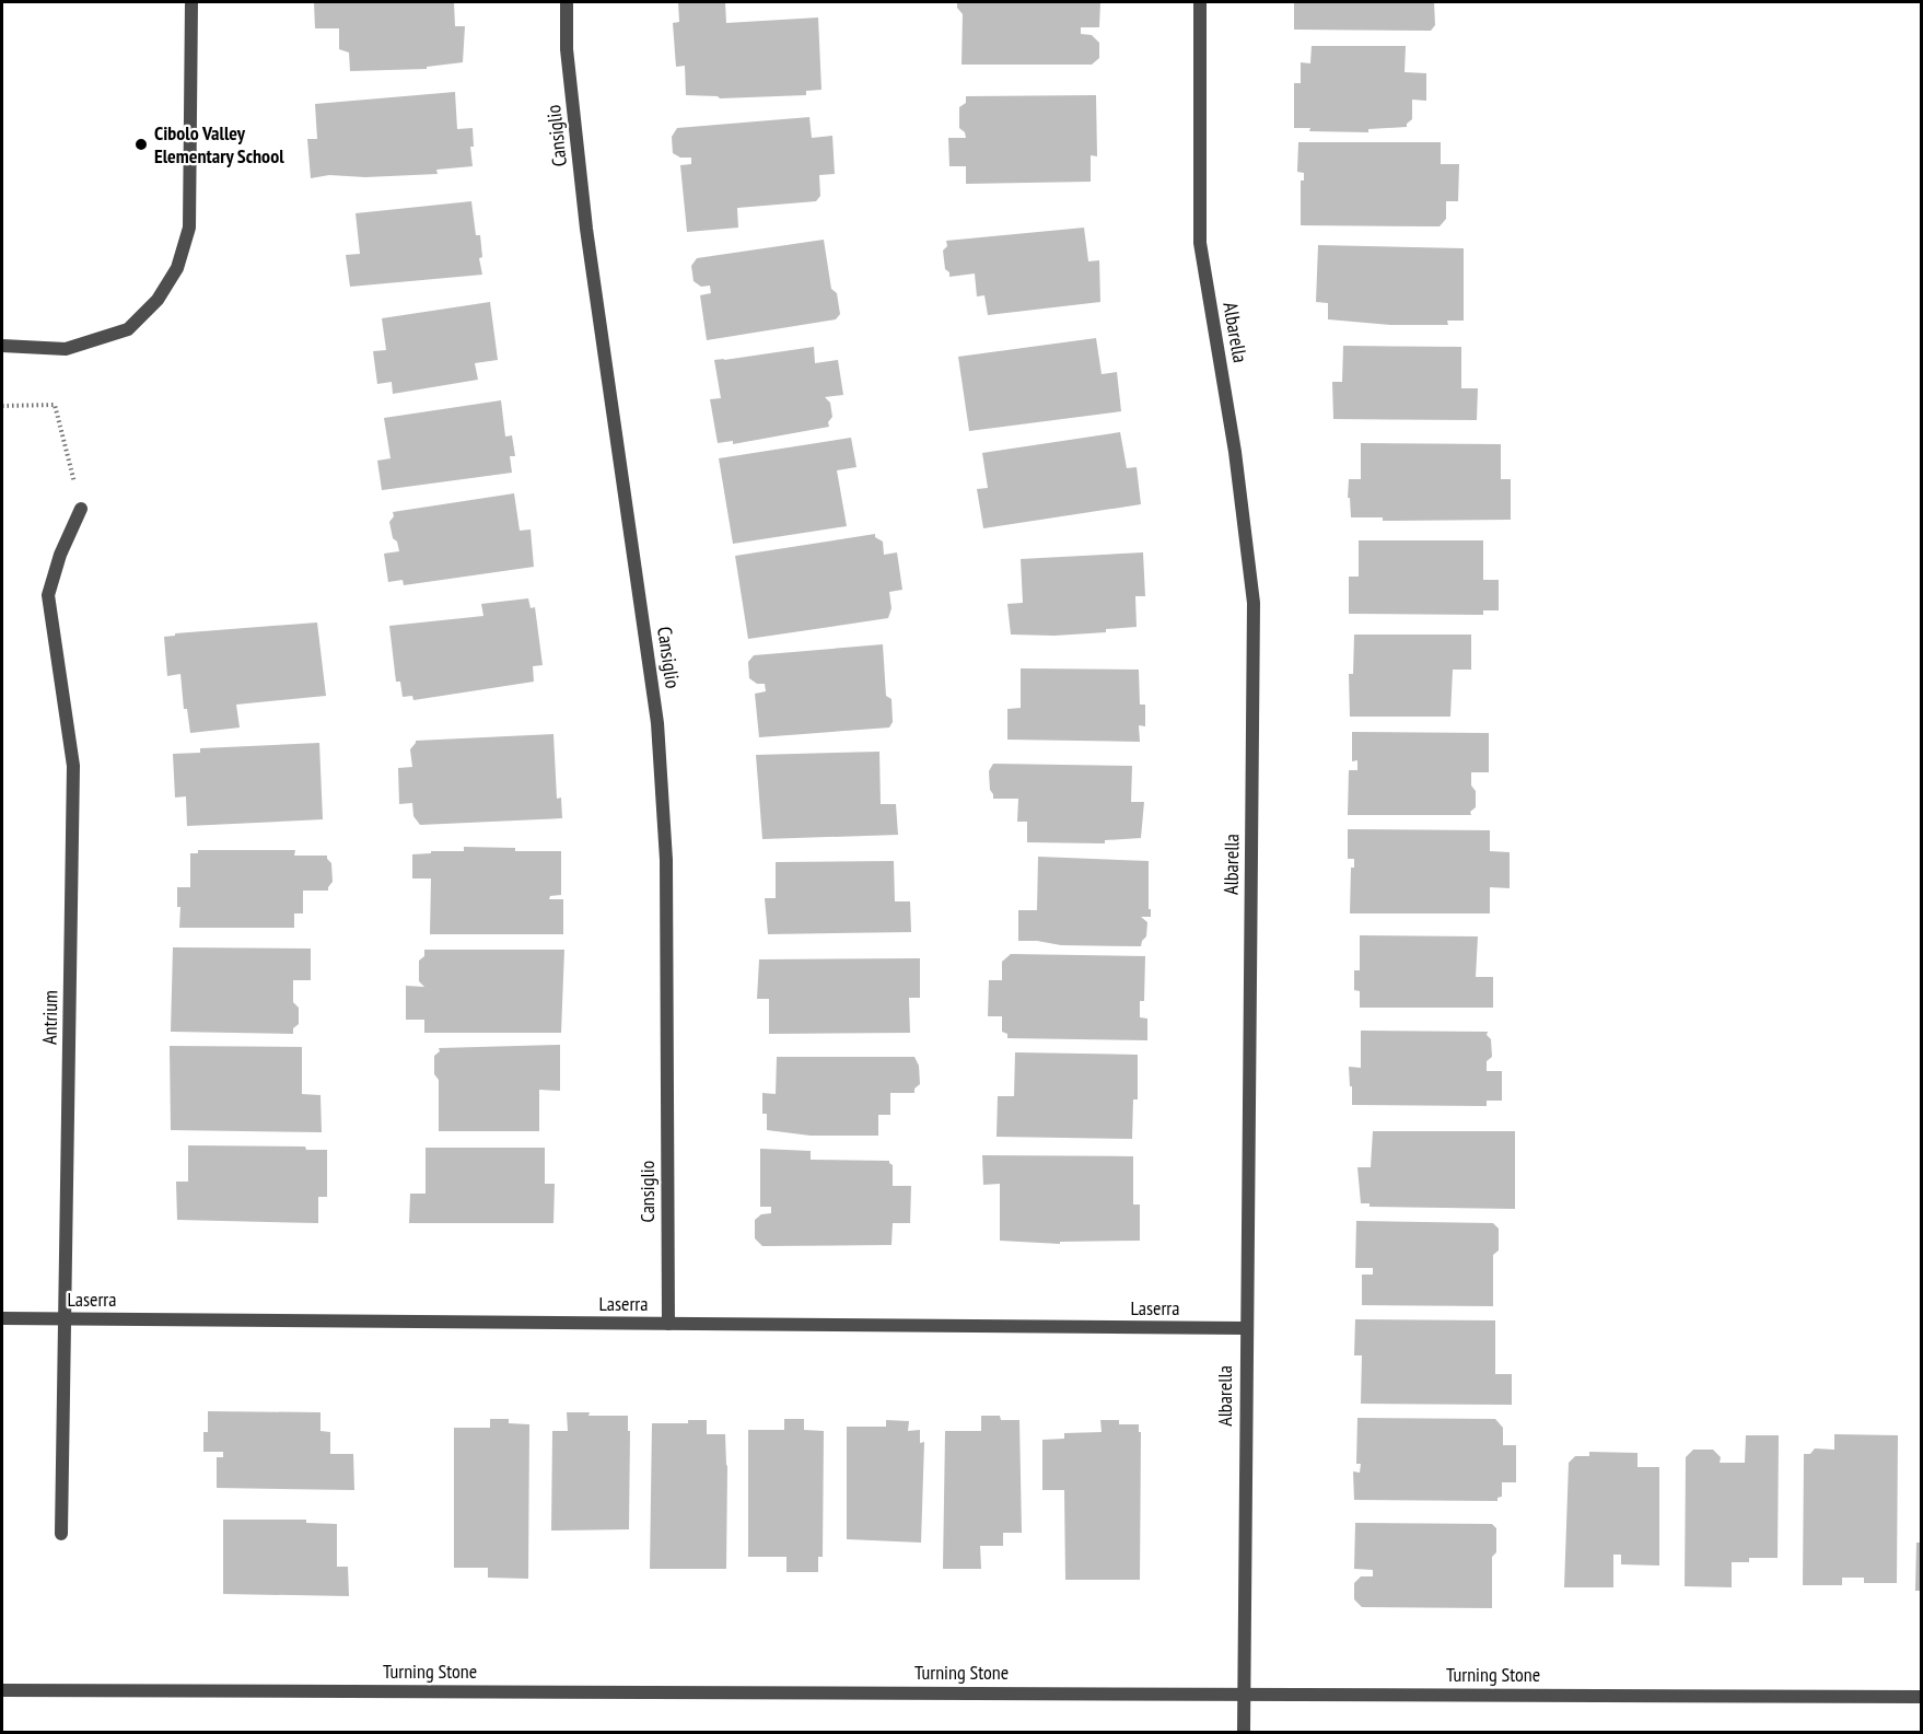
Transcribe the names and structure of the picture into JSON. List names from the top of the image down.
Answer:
{
  "streets": {
    "street": [
      "Cansiglio",
      "Albarella",
      "Antrium",
      "Laserra",
      "Turning Stone"
    ]
  },
  "crossings": [
    ["Cansiglio", "Laserra"],
    ["Albarella", "Laserra"],
    ["Albarella", "Turning Stone"],
    ["Antrium", "Laserra"]
  ],
  "places": ["Cibolo Valley Elementary School"]
}
